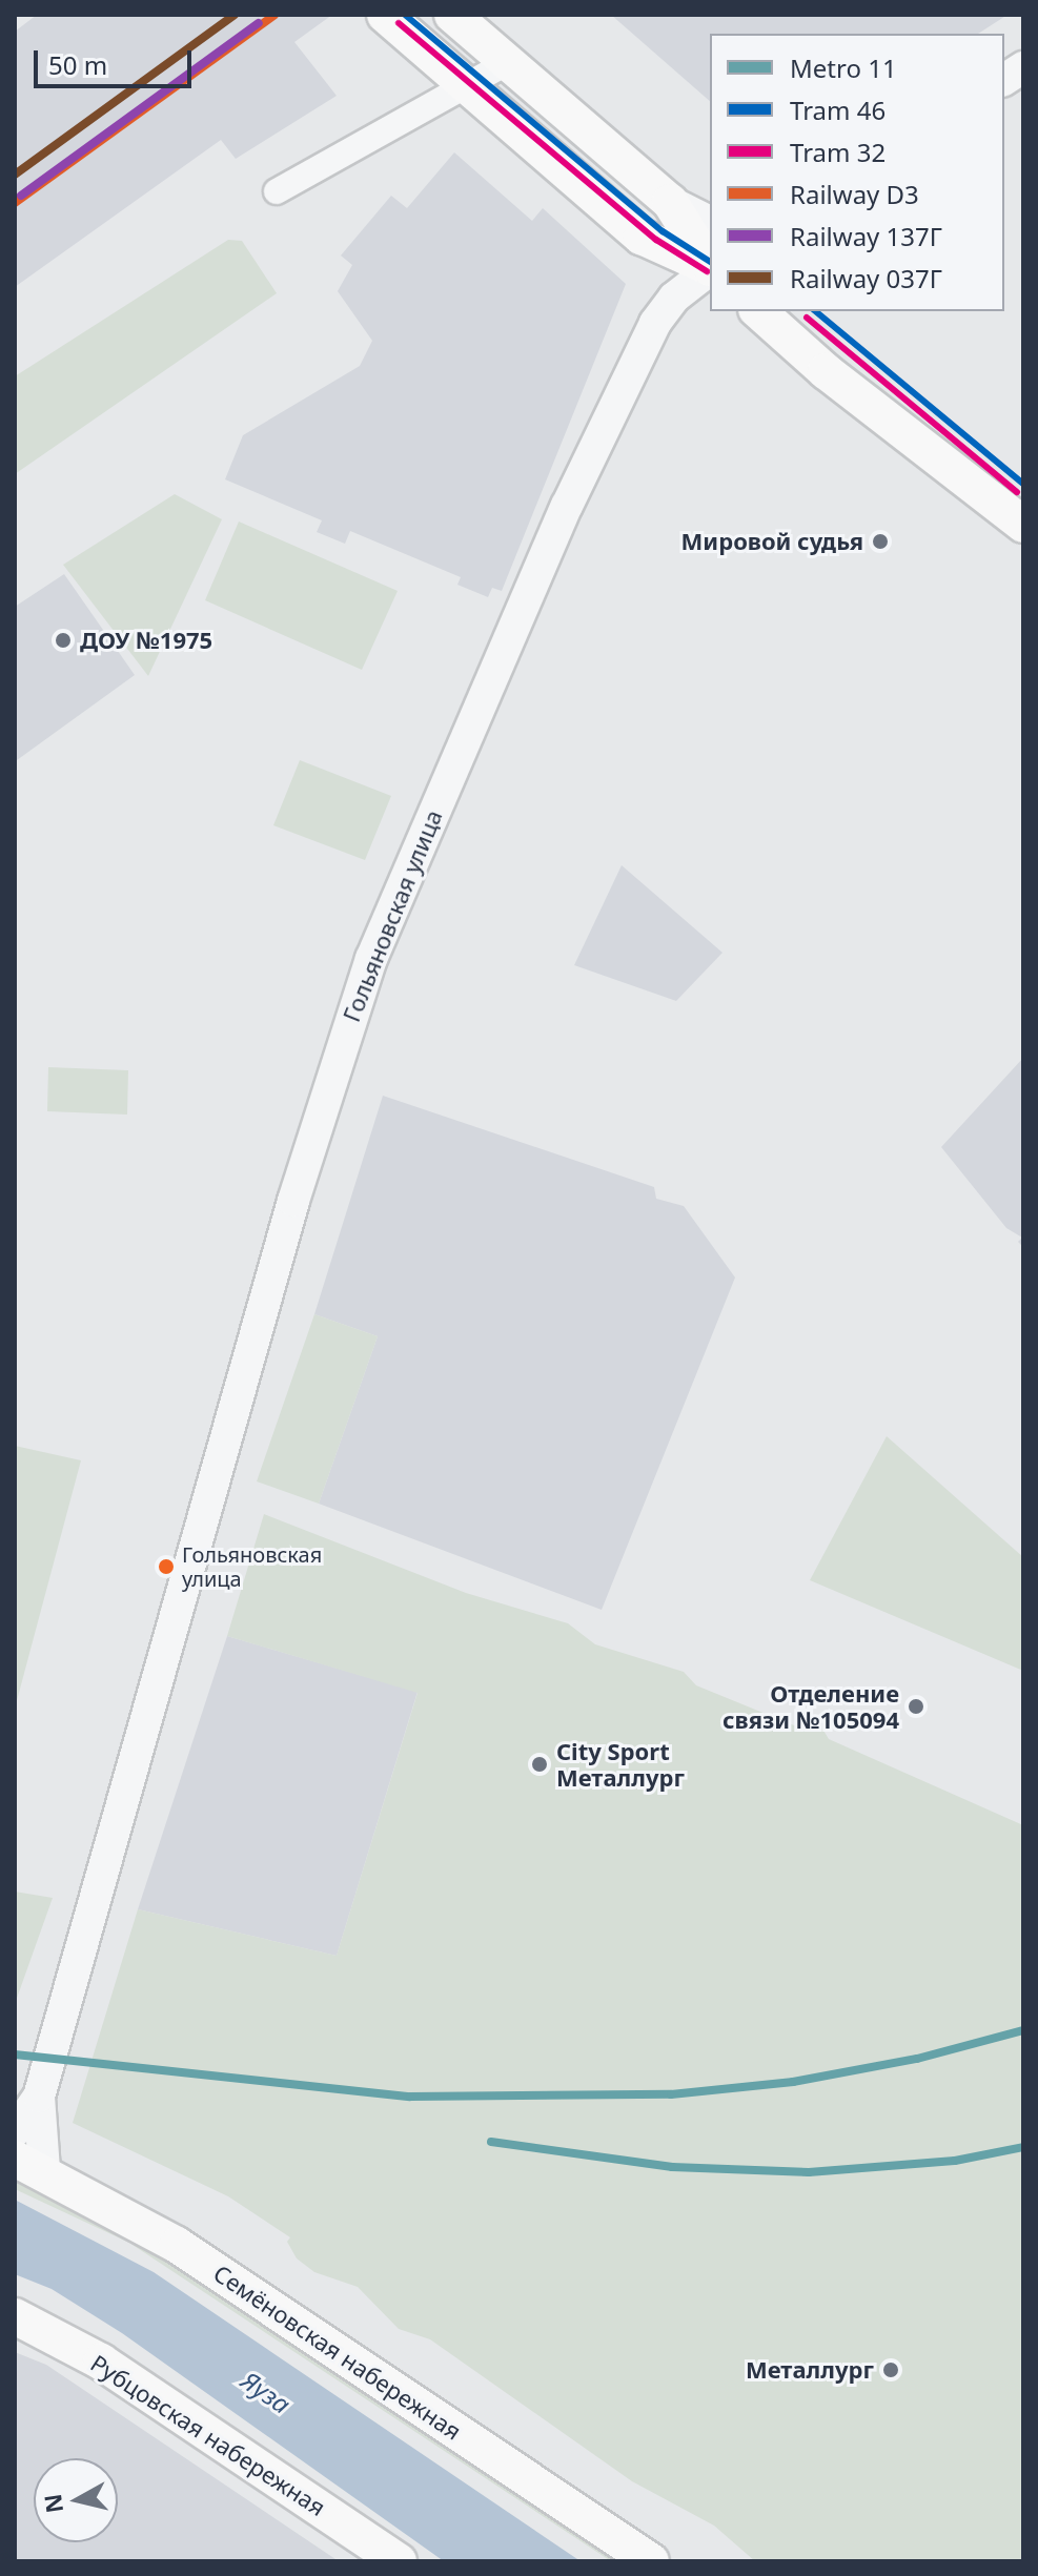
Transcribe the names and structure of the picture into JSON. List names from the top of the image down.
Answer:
{
  "streets": {
    "main road": ["Семёновская набережная", "Рубцовская набережная"],
    "street": ["Гольяновская улица"]
  },
  "crossings": [
    ["Гольяновская улица", "Семёновская набережная"]
  ],
  "water": ["Яуза"],
  "places": [
    "Мировой судья",
    "ДОУ №1975",
    "Гольяновская улица",
    "Отделение связи №105094",
    "City Sport Металлург",
    "Металлург"
  ],
  "lines": [
    "tram line 46",
    "rail line D3",
    "rail line 037Г",
    "tram line 32",
    "rail line 137Г",
    "metro line 11"
  ],
  "legend": [
    "Metro 11",
    "Tram 46",
    "Tram 32",
    "Railway D3",
    "Railway 137Г",
    "Railway 037Г"
  ],
  "scale_bar": "50 m",
  "north": "left"
}
